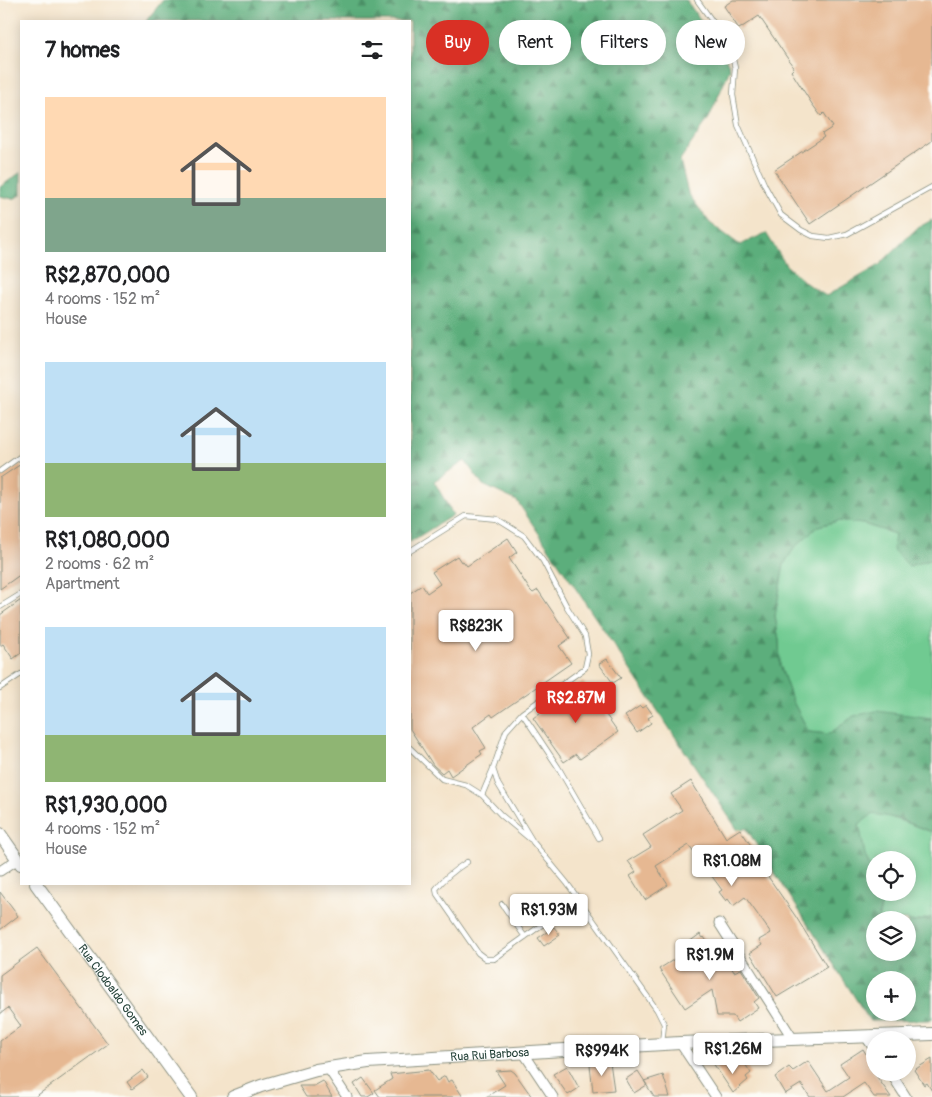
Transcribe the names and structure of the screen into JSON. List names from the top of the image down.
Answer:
{
  "streets": {
    "main road": ["Rua Clodoaldo Gomes", "Rua Rui Barbosa"]
  },
  "page": {
    "chip": [
      "Buy",
      "Rent",
      "Filters",
      "New"
    ],
    "heading": "7 homes",
    "list": [
      {
        "name": "R$2,870,000",
        "note": "4 rooms · 152 m² · House"
      },
      {
        "name": "R$1,080,000",
        "note": "2 rooms · 62 m² · Apartment"
      },
      {
        "name": "R$1,930,000",
        "note": "4 rooms · 152 m² · House"
      }
    ],
    "price": [
      "R$823K",
      "R$2.87M",
      "R$1.08M",
      "R$1.93M",
      "R$1.9M",
      "R$1.26M",
      "R$994K"
    ],
    "map_buttons": ["+", "−"]
  }
}
